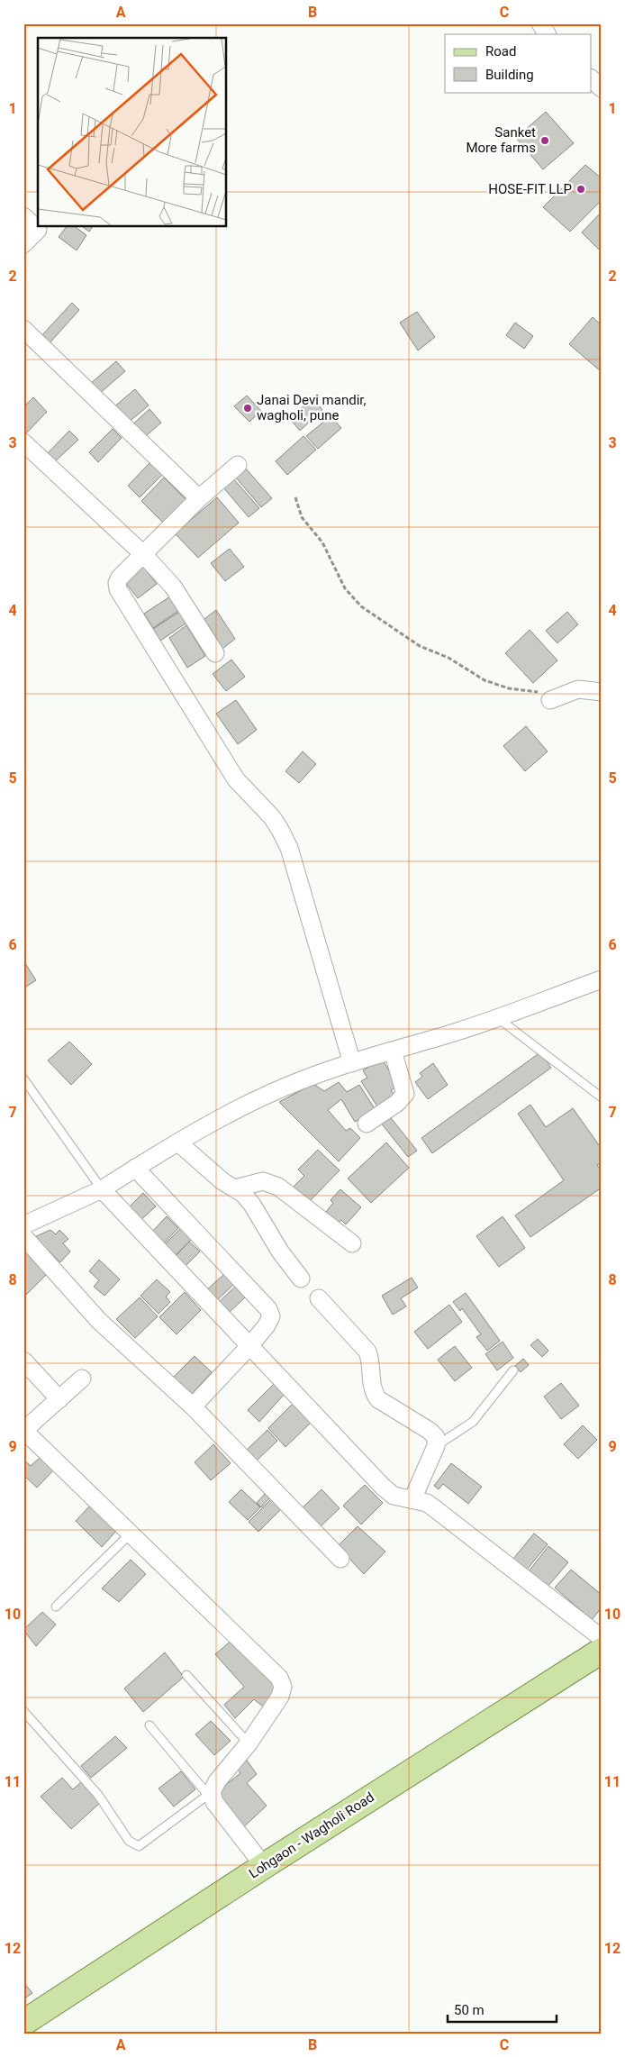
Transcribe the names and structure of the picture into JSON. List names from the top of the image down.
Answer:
{
  "streets": {
    "main road": ["Lohgaon - Wagholi Road"]
  },
  "places": ["Sanket More farms", "HOSE-FIT LLP", "Janai Devi mandir, wagholi, pune"],
  "legend": ["Road", "Building"],
  "scale_bar": "50 m",
  "grid": {
    "columns": ["A", "B", "C"],
    "rows": [
      "1",
      "2",
      "3",
      "4",
      "5",
      "6",
      "7",
      "8",
      "9",
      "10",
      "11",
      "12"
    ]
  }
}
